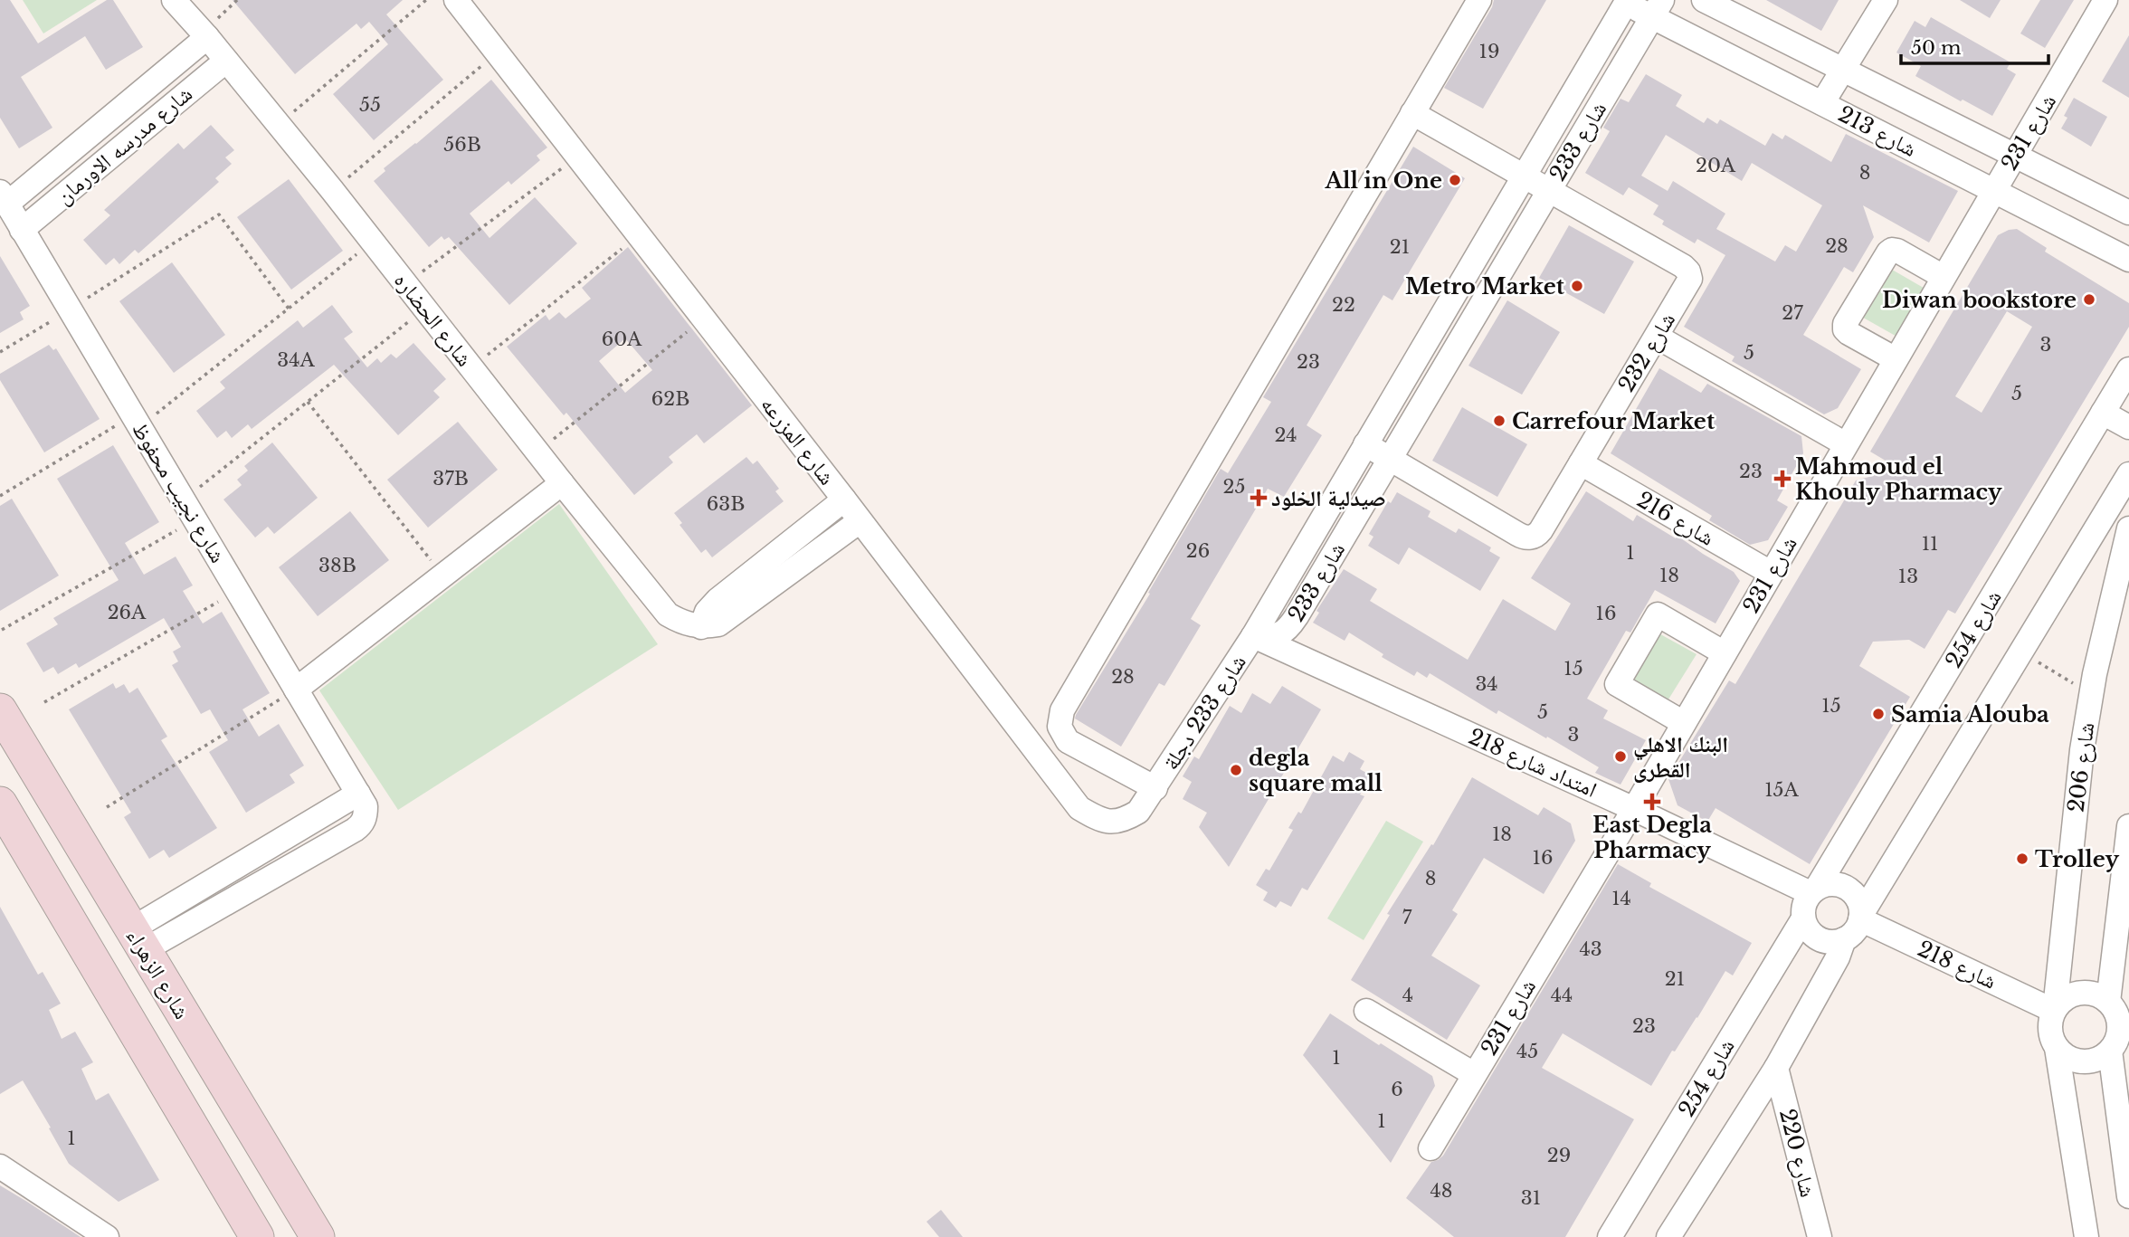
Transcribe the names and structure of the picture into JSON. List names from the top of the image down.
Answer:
{
  "streets": {
    "main road": ["شارع الزهراء"],
    "street": [
      "شارع 213",
      "شارع 231",
      "شارع 233",
      "شارع مدرسه الاورمان",
      "شارع الحضاره",
      "شارع 232",
      "شارع المزرعه",
      "شارع نجيب محفوظ",
      "شارع 216",
      "شارع 254",
      "شارع 233 دجلة",
      "امتداد شارع 218",
      "شارع 206",
      "شارع 218",
      "شارع 220"
    ]
  },
  "crossings": [
    ["شارع 213", "شارع 231"],
    ["شارع 213", "شارع 233"],
    ["شارع 231", "شارع 216"],
    ["شارع 231", "امتداد شارع 218"],
    ["شارع 233", "شارع 232"],
    ["شارع 233", "شارع 233 دجلة"],
    ["شارع 233", "امتداد شارع 218"],
    ["شارع مدرسه الاورمان", "شارع الحضاره"],
    ["شارع مدرسه الاورمان", "شارع نجيب محفوظ"],
    ["شارع 232", "شارع 216"],
    ["شارع المزرعه", "شارع 233 دجلة"],
    ["شارع نجيب محفوظ", "شارع الزهراء"],
    ["شارع 254", "امتداد شارع 218"],
    ["شارع 254", "شارع 218"],
    ["شارع 233 دجلة", "امتداد شارع 218"],
    ["امتداد شارع 218", "شارع 218"],
    ["شارع 206", "شارع 218"]
  ],
  "places": {
    "other": [
      "All in One",
      "Metro Market",
      "Diwan bookstore",
      "Carrefour Market",
      "Samia Alouba",
      "البنك الاهلي القطرى",
      "degla square mall",
      "Trolley"
    ],
    "health": ["Mahmoud el Khouly Pharmacy", "صيدلية الخلود", "East Degla Pharmacy"]
  },
  "house_numbers": [
    "19",
    "55",
    "56B",
    "20A",
    "8",
    "28",
    "21",
    "22",
    "27",
    "60A",
    "3",
    "5",
    "34A",
    "23",
    "5",
    "62B",
    "24",
    "23",
    "37B",
    "25",
    "63B",
    "11",
    "26",
    "1",
    "38B",
    "18",
    "13",
    "26A",
    "16",
    "15",
    "28",
    "34",
    "15",
    "5",
    "3",
    "15A",
    "18",
    "16",
    "8",
    "14",
    "7",
    "43",
    "21",
    "4",
    "44",
    "23",
    "45",
    "1",
    "6",
    "1",
    "1",
    "29",
    "48",
    "31"
  ],
  "scale_bar": "50 m"
}
